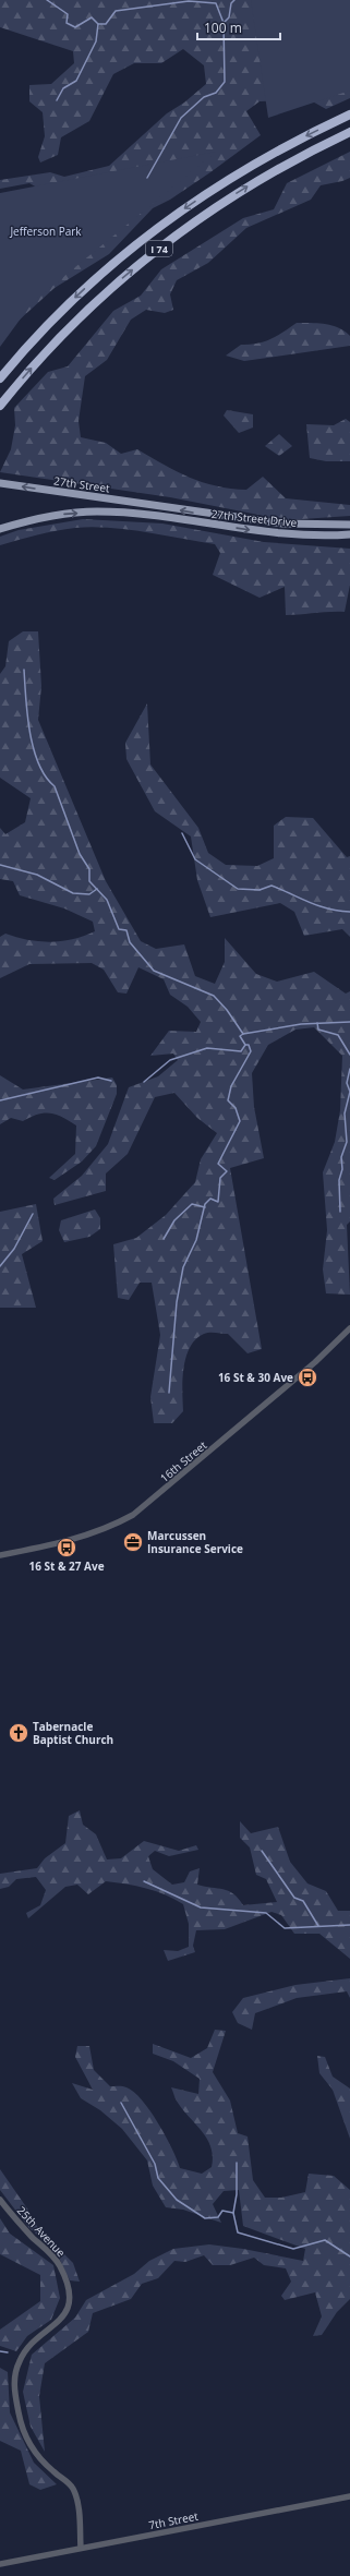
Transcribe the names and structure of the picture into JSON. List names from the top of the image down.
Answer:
{
  "streets": {
    "highway": ["I 74"],
    "main road": ["27th Street", "27th Street Drive"],
    "street": ["16th Street", "25th Avenue", "7th Street"]
  },
  "crossings": [
    ["27th Street", "27th Street Drive"],
    ["25th Avenue", "7th Street"]
  ],
  "one_way": ["27th Street"],
  "parks": ["Jefferson Park"],
  "places": {
    "bus stop": ["16 St & 30 Ave", "16 St & 27 Ave"],
    "office": ["Marcussen Insurance Service"],
    "church": ["Tabernacle Baptist Church"]
  },
  "scale_bar": "100 m"
}
